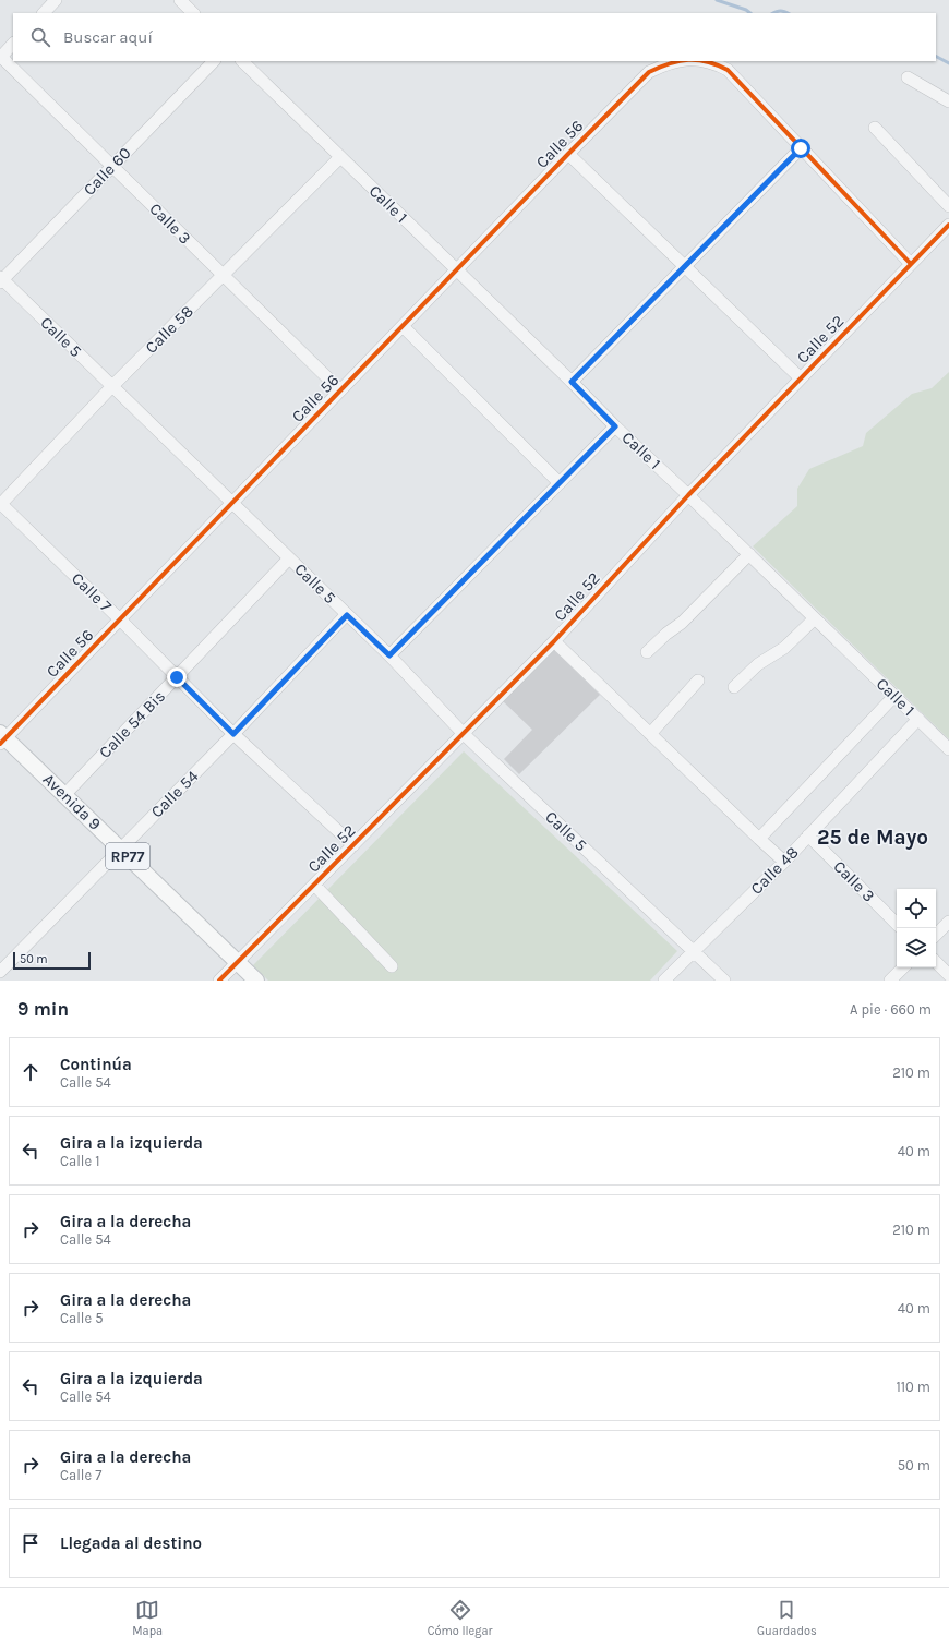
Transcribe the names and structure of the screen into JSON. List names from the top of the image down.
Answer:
{
  "streets": {
    "main road": ["Avenida 9", "RP77"],
    "street": [
      "Calle 56",
      "Calle 60",
      "Calle 1",
      "Calle 3",
      "Calle 58",
      "Calle 5",
      "Calle 52",
      "Calle 7",
      "Calle 54 Bis",
      "Calle 54",
      "Calle 48"
    ]
  },
  "crossings": [
    ["Calle 56", "Calle 1"],
    ["Calle 56", "Calle 3"],
    ["Calle 56", "Calle 5"],
    ["Calle 56", "Calle 7"],
    ["Calle 56", "Avenida 9"],
    ["Calle 60", "Calle 3"],
    ["Calle 60", "Calle 5"],
    ["Calle 1", "Calle 58"],
    ["Calle 1", "Calle 52"],
    ["Calle 1", "Calle 48"],
    ["Calle 3", "Calle 58"],
    ["Calle 3", "Calle 48"],
    ["Calle 58", "Calle 5"],
    ["Calle 58", "Calle 7"],
    ["Calle 5", "Calle 52"],
    ["Calle 5", "Calle 54 Bis"],
    ["Calle 5", "Calle 54"],
    ["Calle 5", "Calle 48"],
    ["Calle 52", "Calle 7"],
    ["Calle 52", "Avenida 9"],
    ["Calle 7", "Calle 54 Bis"],
    ["Calle 7", "Calle 54"],
    ["Calle 54 Bis", "Avenida 9"],
    ["Calle 54", "Avenida 9"]
  ],
  "districts": ["25 de Mayo"],
  "scale_bar": "50 m",
  "page": {
    "search": "Buscar aquí",
    "scale": "50 m",
    "heading": ["9 min", "A pie · 660 m"],
    "list": [
      ["Continúa", "Calle 54", "210 m"],
      ["Gira a la izquierda", "Calle 1", "40 m"],
      ["Gira a la derecha", "Calle 54", "210 m"],
      ["Gira a la derecha", "Calle 5", "40 m"],
      ["Gira a la izquierda", "Calle 54", "110 m"],
      ["Gira a la derecha", "Calle 7", "50 m"],
      "Llegada al destino"
    ],
    "nav": ["Mapa", "Cómo llegar", "Guardados"]
  }
}
